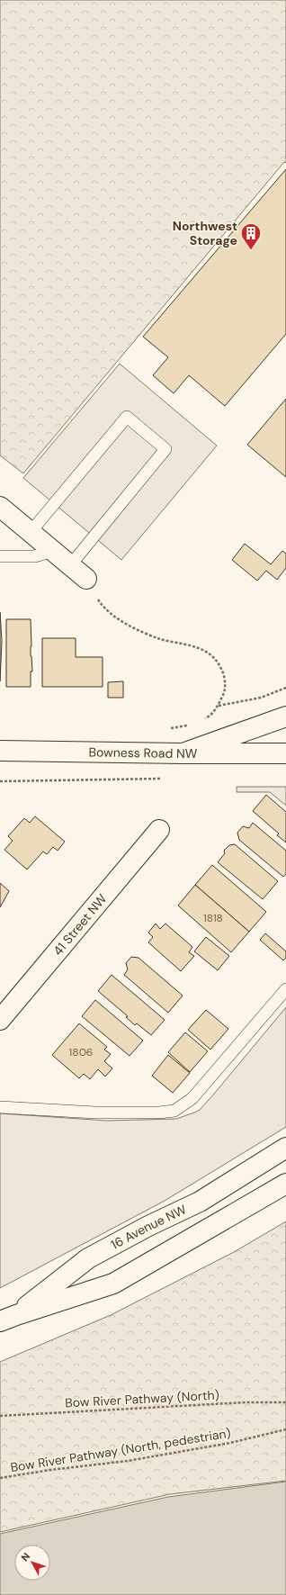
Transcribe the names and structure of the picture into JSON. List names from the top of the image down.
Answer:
{
  "streets": {
    "main road": ["Bowness Road NW", "41 Street NW", "16 Avenue NW"],
    "path": ["Bow River Pathway (North)", "Bow River Pathway (North, pedestrian)"]
  },
  "places": {
    "building": ["Northwest Storage"]
  },
  "house_numbers": ["1818", "1806"],
  "north": "top left"
}
